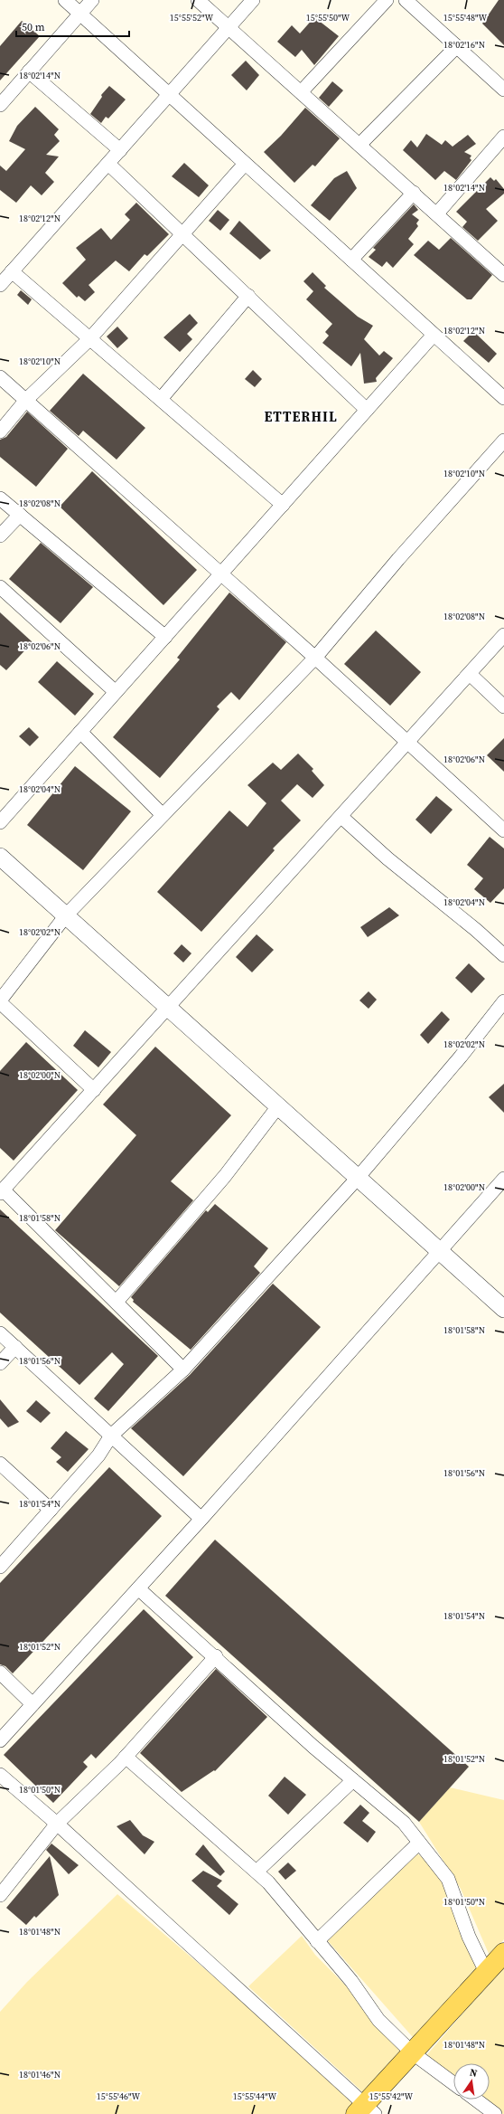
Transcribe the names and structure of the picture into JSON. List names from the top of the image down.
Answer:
{
  "districts": ["ETTERHIL"],
  "scale_bar": "50 m",
  "north": "top",
  "coordinates": [
    "15°55'52\"W",
    "15°55'50\"W",
    "15°55'48\"W",
    "18°02'16\"N",
    "18°02'14\"N",
    "18°02'12\"N",
    "18°02'10\"N",
    "18°02'08\"N",
    "18°02'06\"N",
    "18°02'04\"N",
    "18°02'02\"N",
    "18°02'00\"N",
    "18°01'58\"N",
    "18°01'56\"N",
    "18°01'54\"N",
    "18°01'52\"N",
    "18°01'50\"N",
    "18°01'48\"N",
    "18°01'46\"N",
    "15°55'46\"W",
    "15°55'44\"W",
    "15°55'42\"W"
  ]
}
